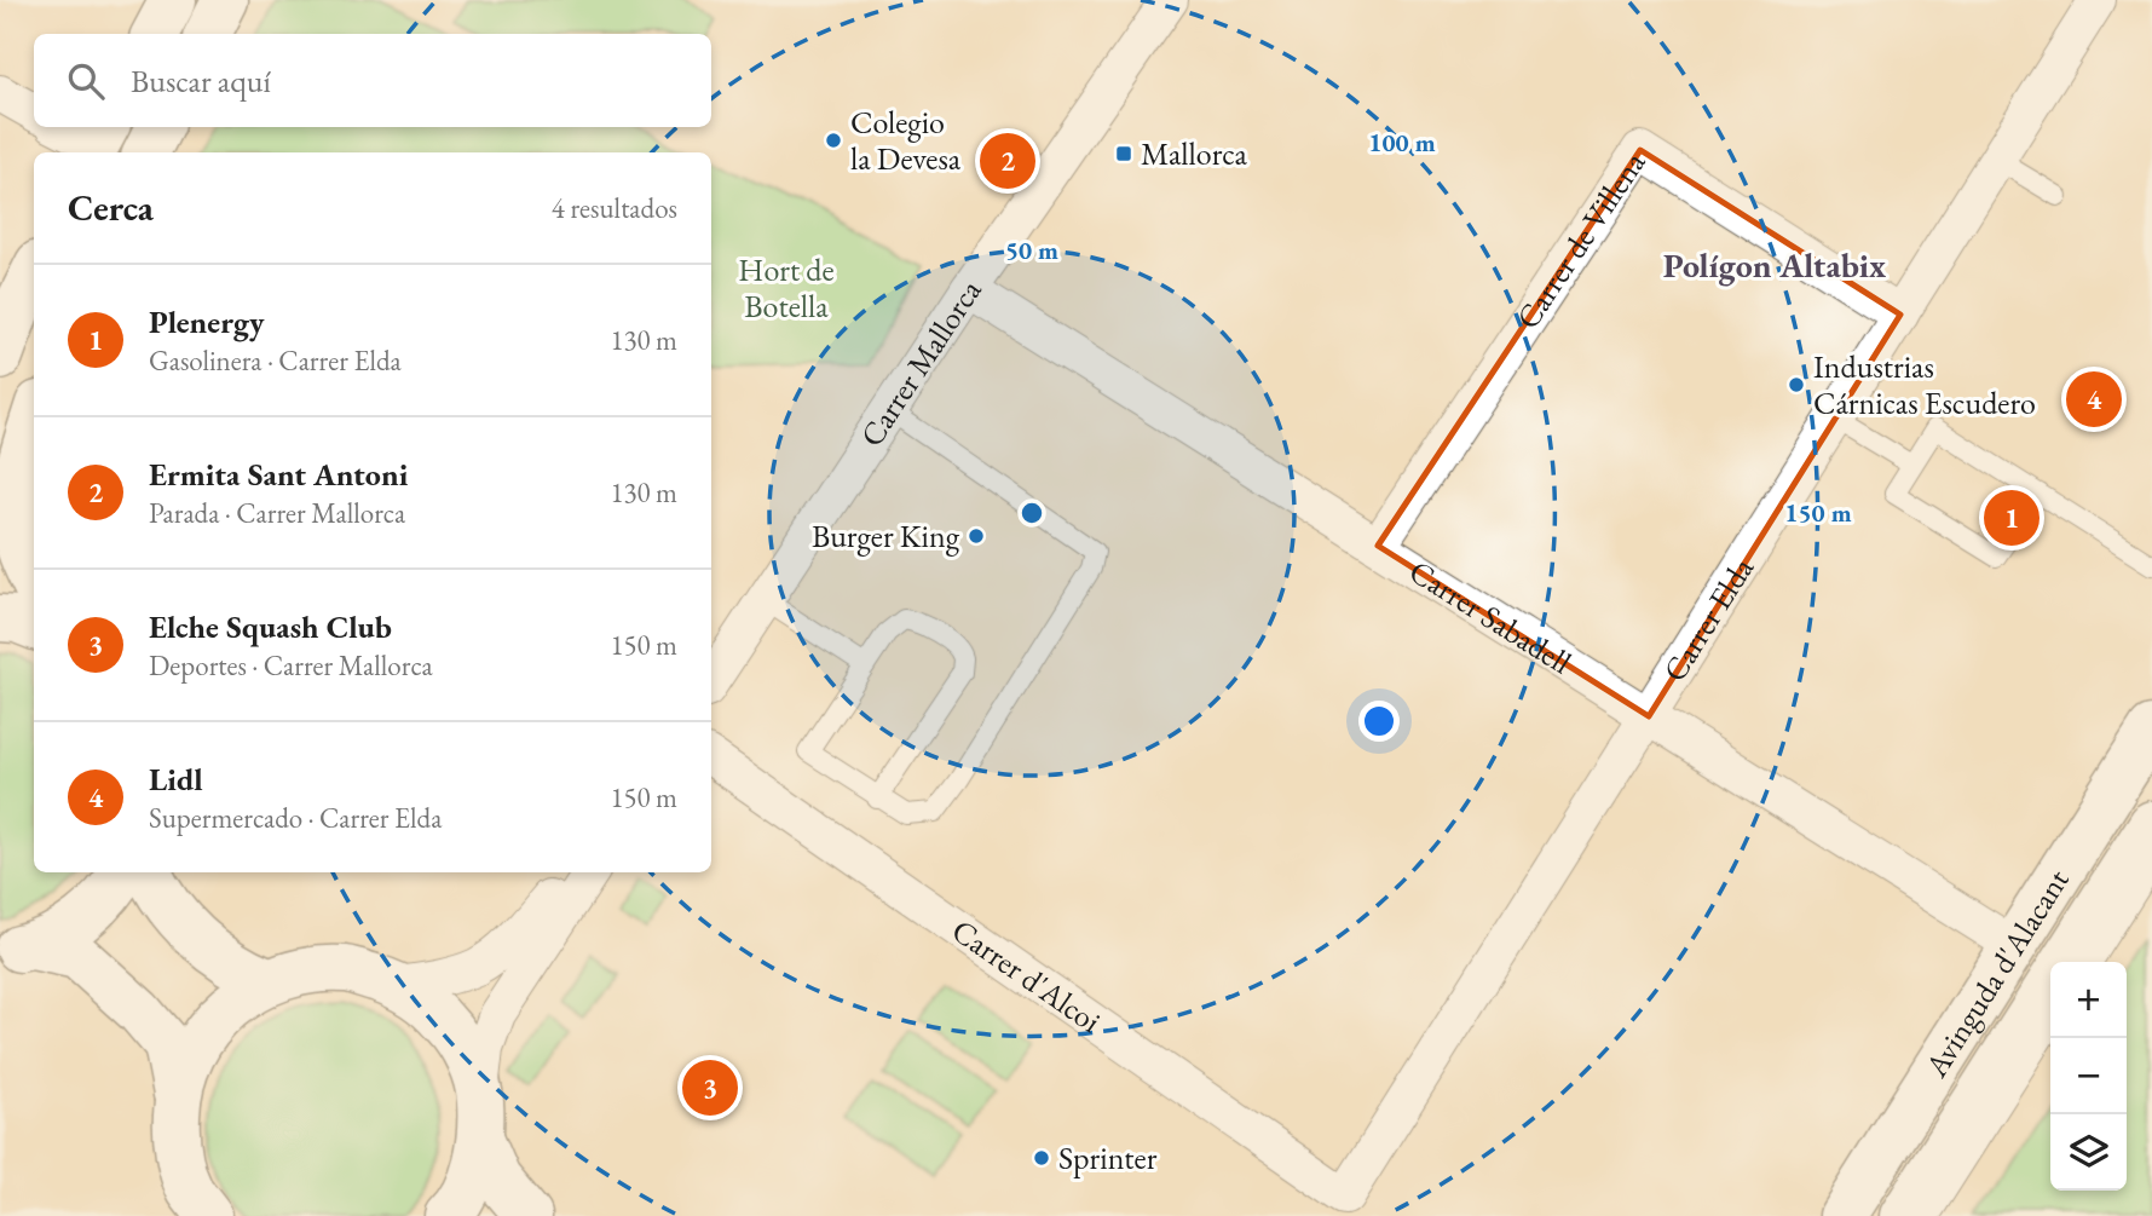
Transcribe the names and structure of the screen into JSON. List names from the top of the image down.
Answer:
{
  "streets": {
    "main road": ["Avinguda d'Alacant"],
    "street": [
      "Carrer de Villena",
      "Carrer Mallorca",
      "Carrer Sabadell",
      "Carrer Elda",
      "Carrer d'Alcoi"
    ]
  },
  "crossings": [
    ["Carrer de Villena", "Carrer Sabadell"],
    ["Carrer de Villena", "Carrer Elda"],
    ["Carrer Mallorca", "Carrer Sabadell"],
    ["Carrer Sabadell", "Carrer Elda"],
    ["Carrer Sabadell", "Avinguda d'Alacant"],
    ["Carrer Elda", "Carrer d'Alcoi"]
  ],
  "districts": ["Polígon Altabix"],
  "parks": ["Hort de Botella"],
  "places": {
    "other": [
      "Colegio la Devesa",
      "Industrias Cárnicas Escudero",
      "Burger King",
      "Sprinter"
    ],
    "transit": ["Mallorca"]
  },
  "page": {
    "search": "Buscar aquí",
    "pins": [
      "2",
      "4",
      "1",
      "3"
    ],
    "heading": ["Cerca", "4 resultados"],
    "list": [
      {
        "mark": "1",
        "name": "Plenergy",
        "note": "Gasolinera · Carrer Elda",
        "value": "130 m"
      },
      {
        "mark": "2",
        "name": "Ermita Sant Antoni",
        "note": "Parada · Carrer Mallorca",
        "value": "130 m"
      },
      {
        "mark": "3",
        "name": "Elche Squash Club",
        "note": "Deportes · Carrer Mallorca",
        "value": "150 m"
      },
      {
        "mark": "4",
        "name": "Lidl",
        "note": "Supermercado · Carrer Elda",
        "value": "150 m"
      }
    ],
    "map_buttons": ["+", "−"]
  },
  "rings": ["100 m", "50 m", "150 m"]
}
